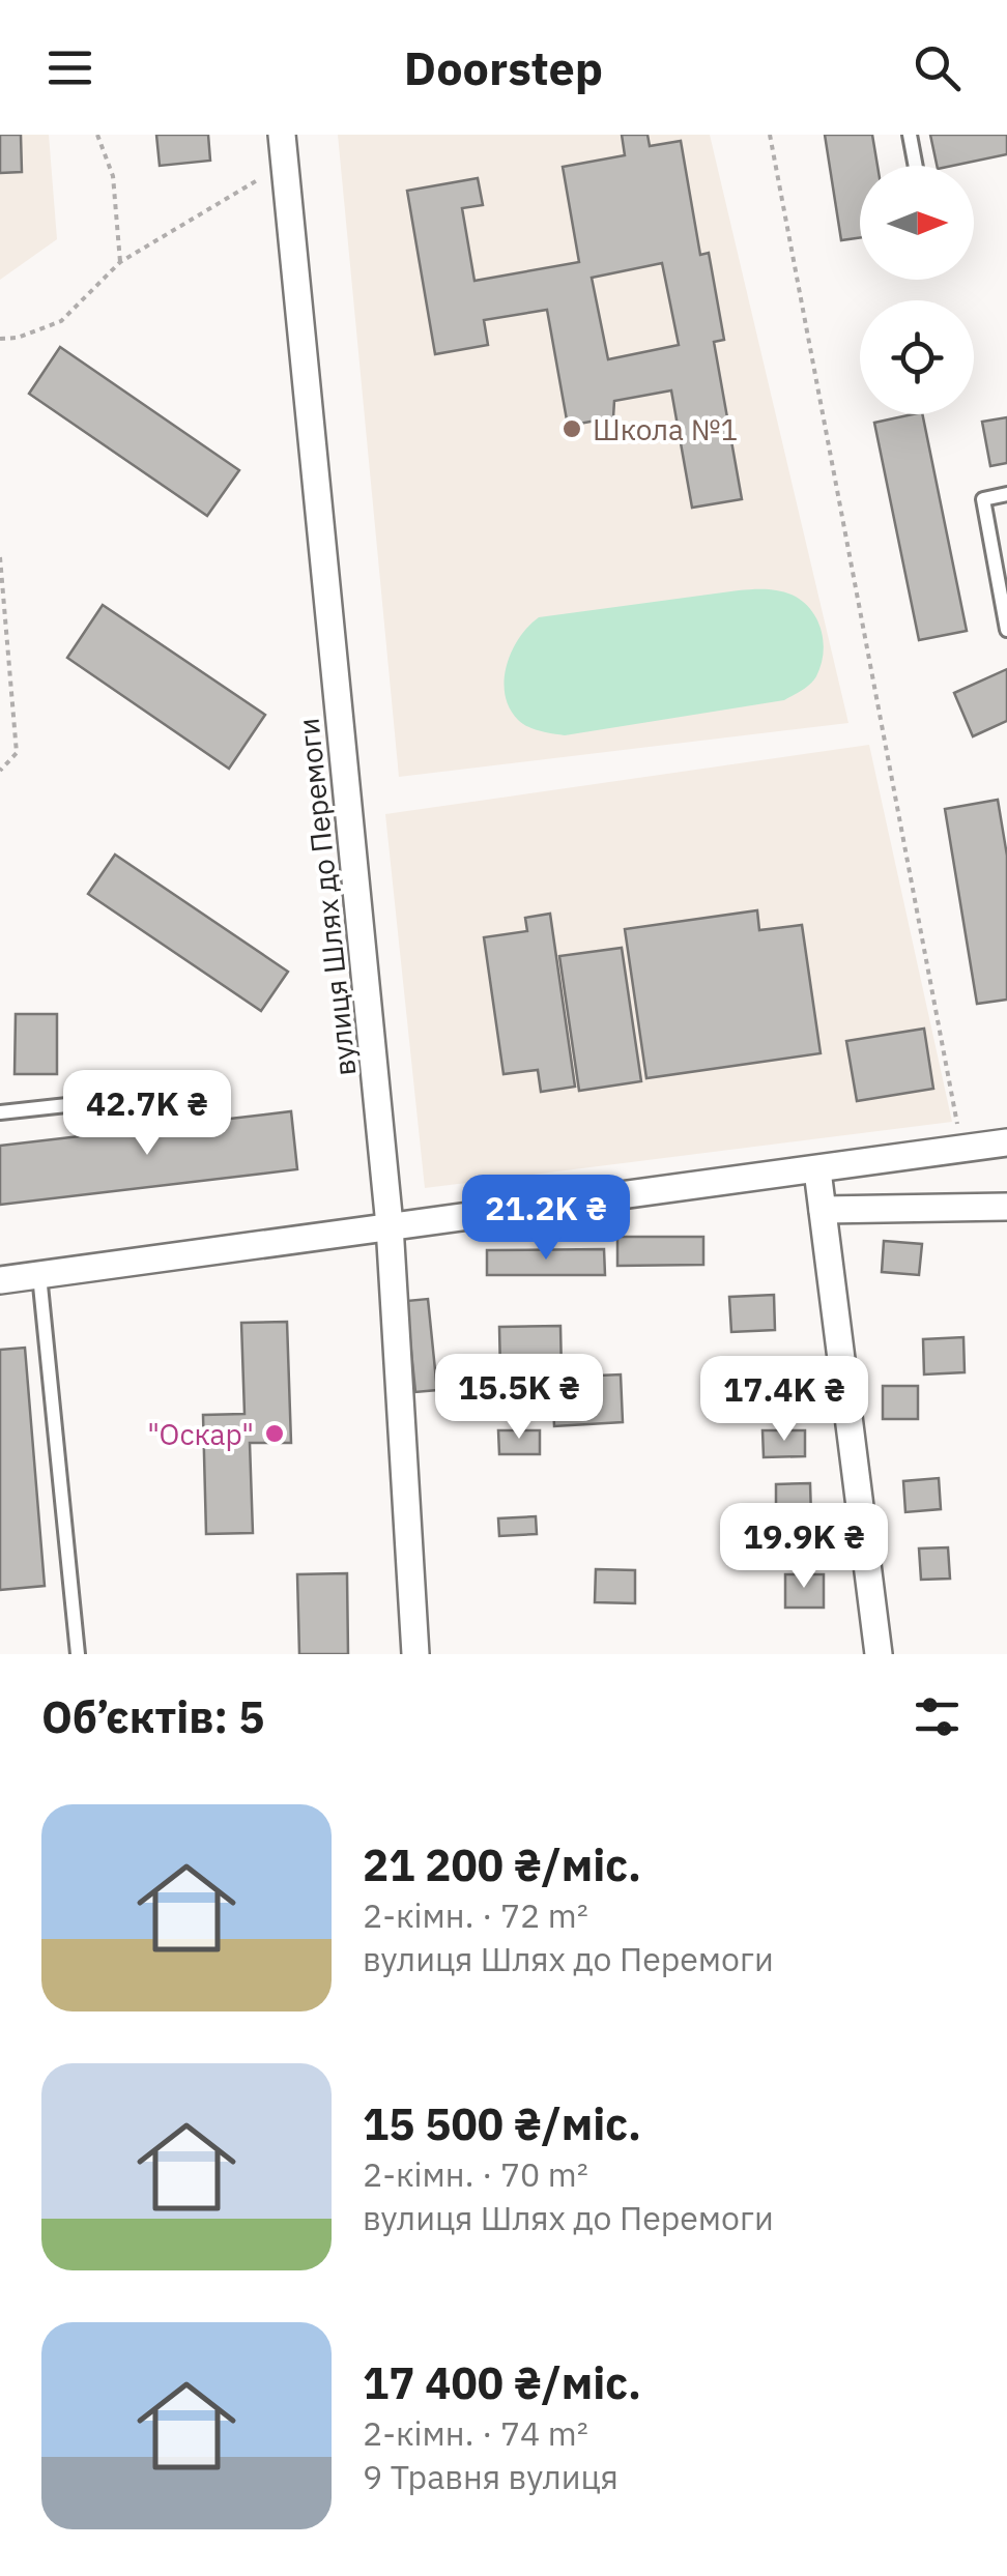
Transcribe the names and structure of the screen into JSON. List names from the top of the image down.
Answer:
{
  "streets": {
    "street": ["вулиця Шлях до Перемоги"]
  },
  "places": ["Школа №1", "\"Оскар\""],
  "north": "right",
  "page": {
    "header": "Doorstep",
    "price": [
      "42.7K ₴",
      "21.2K ₴",
      "15.5K ₴",
      "17.4K ₴",
      "19.9K ₴"
    ],
    "heading": "Об’єктів: 5",
    "list": [
      {
        "name": "21 200 ₴/міс.",
        "note": "2-кімн. · 72 m² · вулиця Шлях до Перемоги"
      },
      {
        "name": "15 500 ₴/міс.",
        "note": "2-кімн. · 70 m² · вулиця Шлях до Перемоги"
      },
      {
        "name": "17 400 ₴/міс.",
        "note": "2-кімн. · 74 m² · 9 Травня вулиця"
      }
    ]
  }
}
